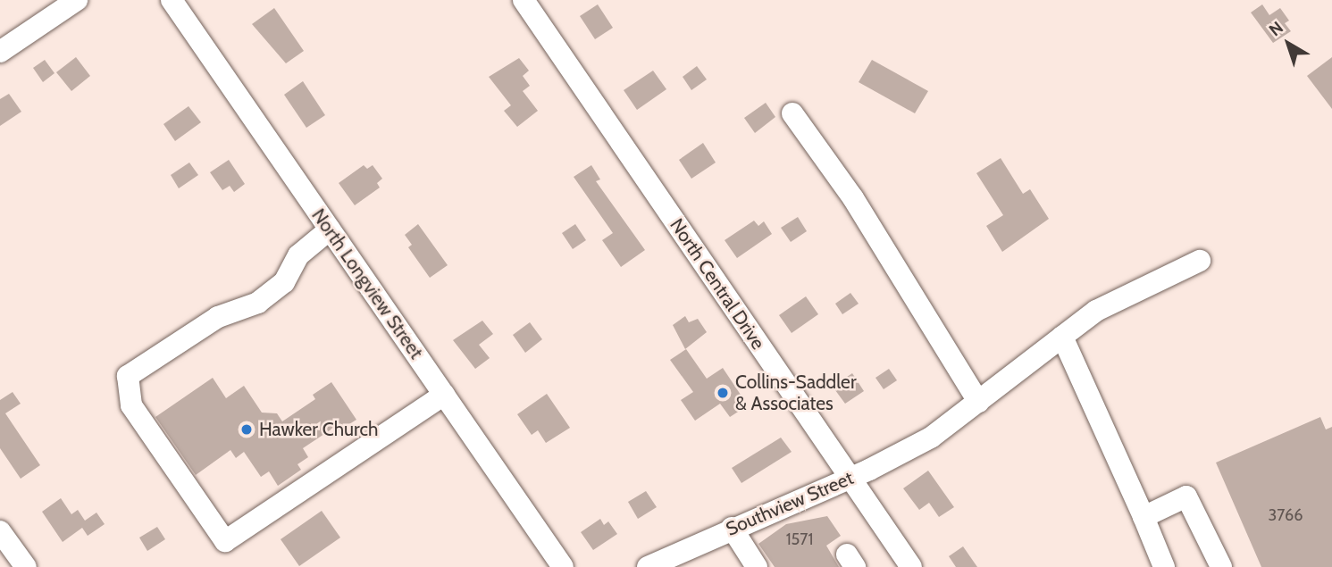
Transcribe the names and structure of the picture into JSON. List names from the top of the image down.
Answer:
{
  "streets": {
    "street": ["North Longview Street", "North Central Drive", "Southview Street"]
  },
  "crossings": [
    ["North Central Drive", "Southview Street"]
  ],
  "places": ["Collins-Saddler & Associates", "Hawker Church"],
  "house_numbers": ["3766", "1571"],
  "north": "top left"
}
